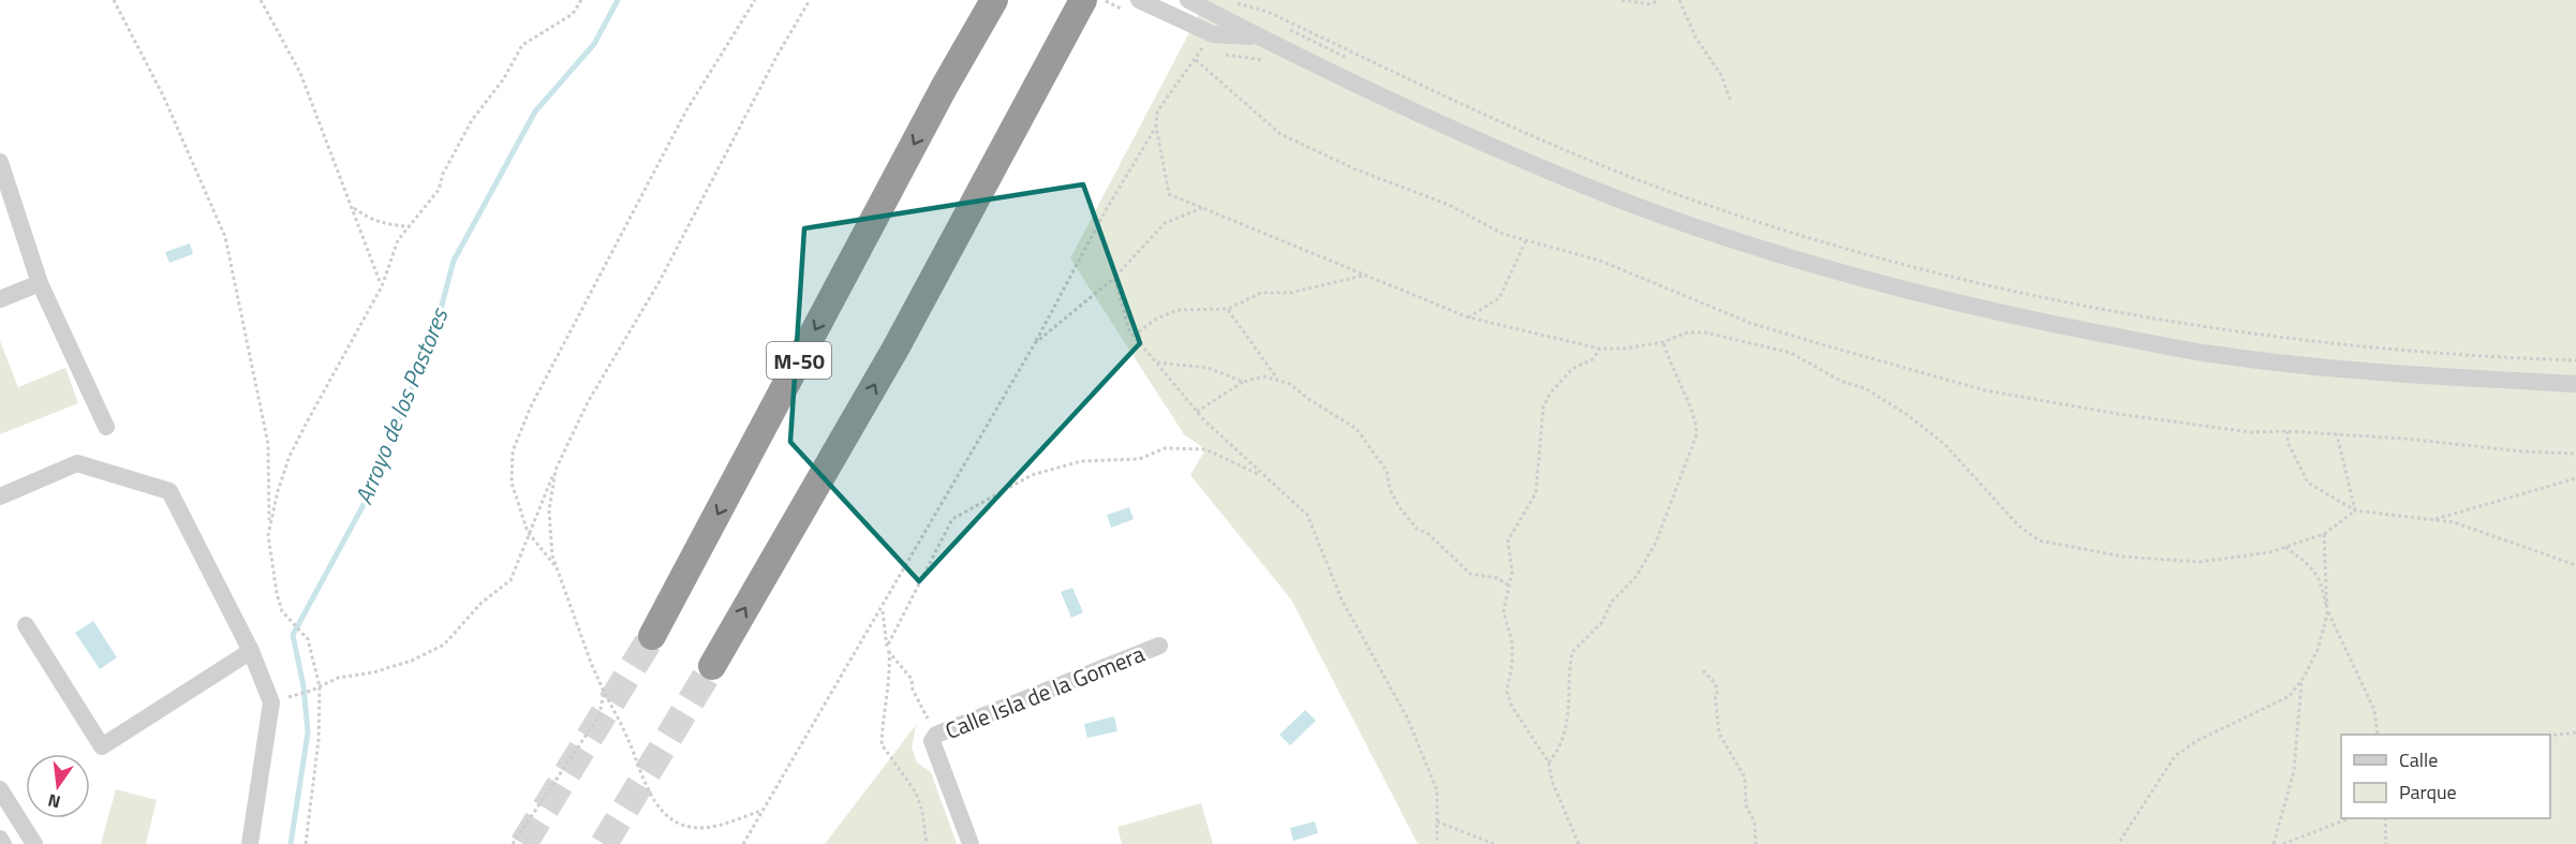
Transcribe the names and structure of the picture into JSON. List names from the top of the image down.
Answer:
{
  "streets": {
    "highway": ["M-50"],
    "street": ["Calle Isla de la Gomera"]
  },
  "water": ["Arroyo de los Pastores"],
  "legend": ["Calle", "Parque"],
  "north": "bottom"
}
